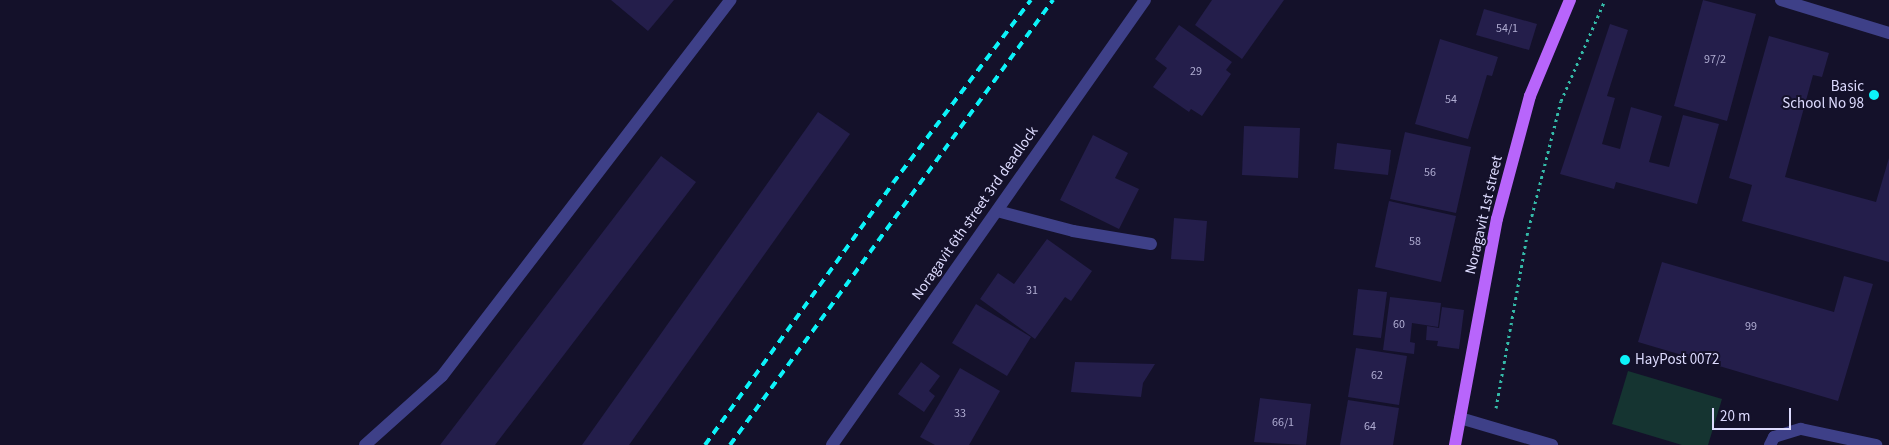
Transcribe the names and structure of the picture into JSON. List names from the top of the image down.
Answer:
{
  "streets": {
    "main road": ["Noragavit 1st street"],
    "street": ["Noragavit 6th street 3rd deadlock"]
  },
  "places": ["Basic School No 98", "HayPost 0072"],
  "house_numbers": [
    "54/1",
    "97/2",
    "29",
    "54",
    "56",
    "58",
    "31",
    "60",
    "99",
    "62",
    "33",
    "66/1",
    "64"
  ],
  "scale_bar": "20 m"
}
